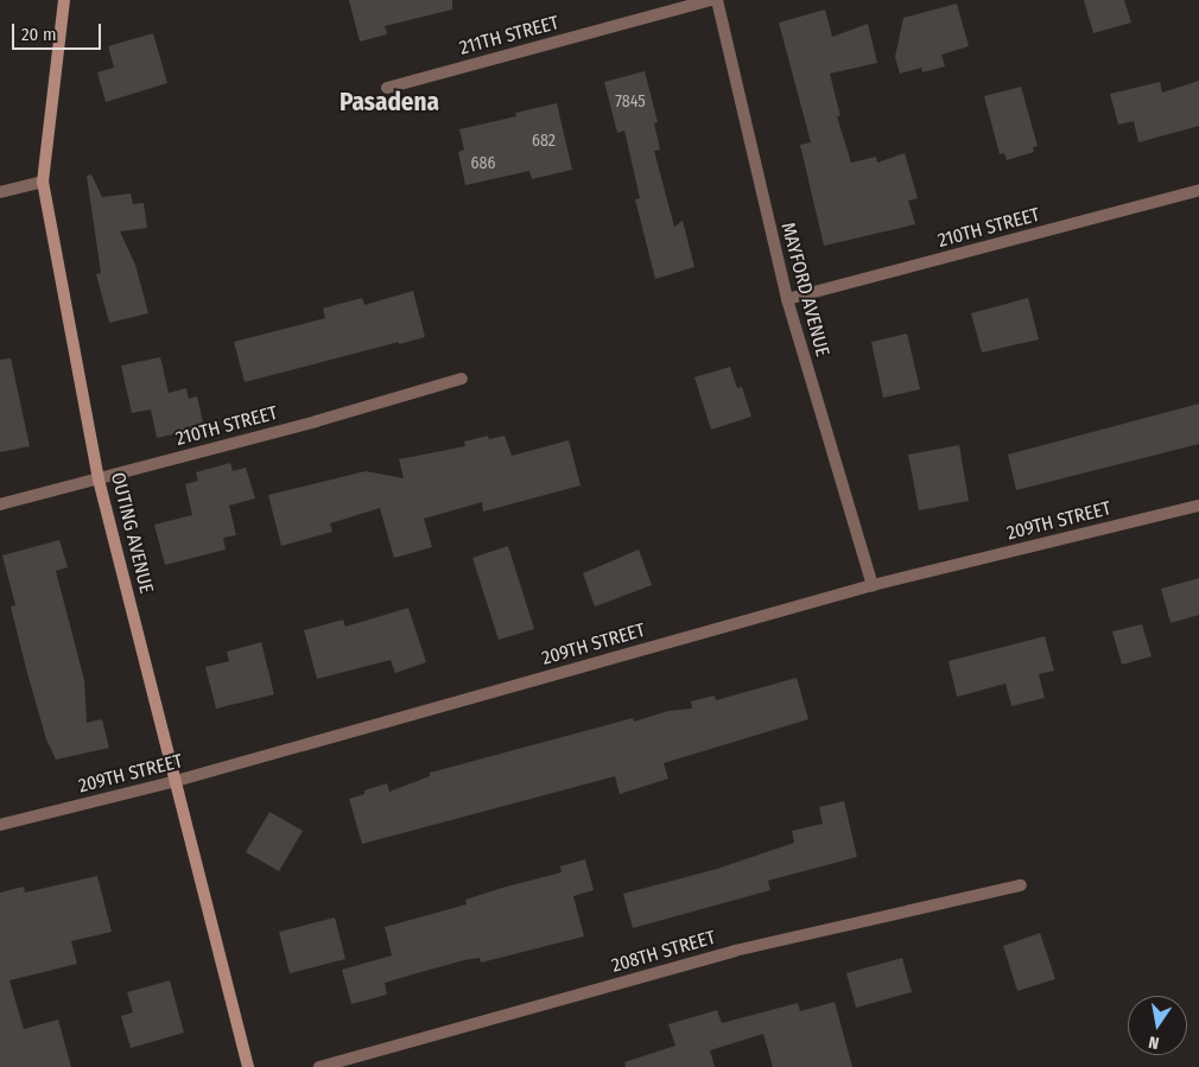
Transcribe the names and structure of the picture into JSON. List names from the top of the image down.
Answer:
{
  "streets": {
    "street": [
      "211TH STREET",
      "210TH STREET",
      "MAYFORD AVENUE",
      "209TH STREET",
      "OUTING AVENUE",
      "208TH STREET"
    ]
  },
  "crossings": [
    ["210TH STREET", "MAYFORD AVENUE"],
    ["210TH STREET", "OUTING AVENUE"],
    ["MAYFORD AVENUE", "209TH STREET"],
    ["209TH STREET", "OUTING AVENUE"]
  ],
  "districts": ["Pasadena"],
  "house_numbers": ["7845", "682", "686"],
  "scale_bar": "20 m",
  "north": "bottom"
}
